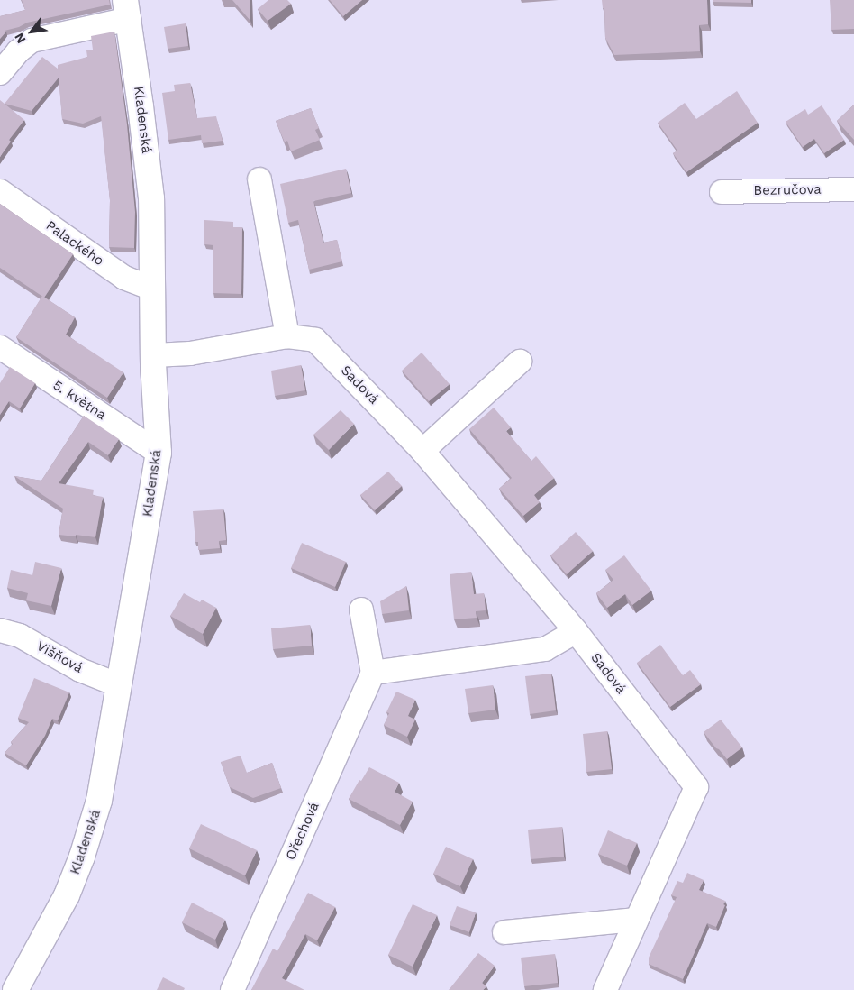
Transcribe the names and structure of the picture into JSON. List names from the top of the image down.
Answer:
{
  "streets": {
    "street": [
      "Kladenská",
      "Bezručova",
      "Palackého",
      "Sadová",
      "5. května",
      "Višňová",
      "Ořechová"
    ]
  },
  "crossings": [
    ["Kladenská", "Palackého"],
    ["Kladenská", "Sadová"],
    ["Kladenská", "5. května"],
    ["Kladenská", "Višňová"]
  ],
  "north": "bottom left"
}
